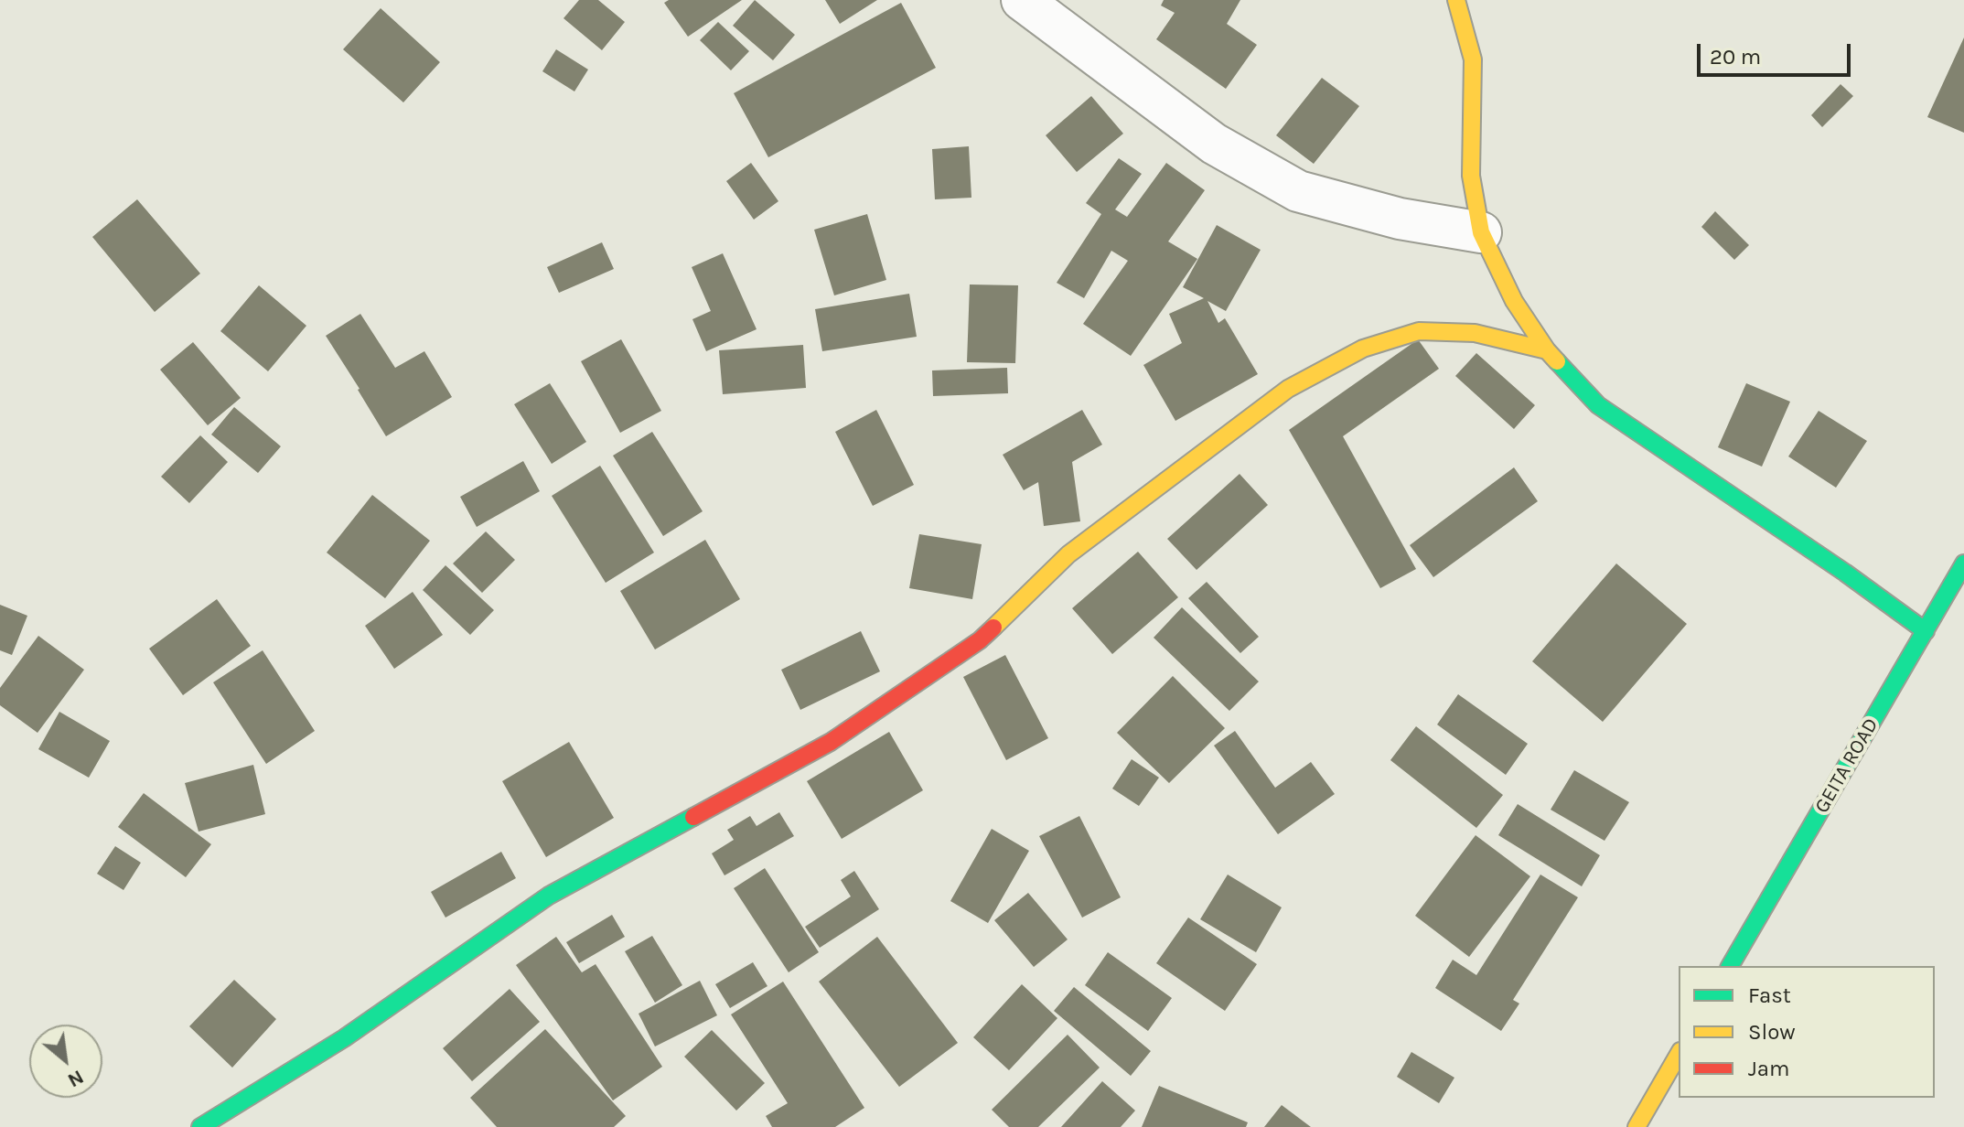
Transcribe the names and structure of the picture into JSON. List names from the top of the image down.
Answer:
{
  "streets": {
    "main road": ["GEITA ROAD"]
  },
  "legend": ["Fast", "Slow", "Jam"],
  "scale_bar": "20 m",
  "north": "bottom right"
}
